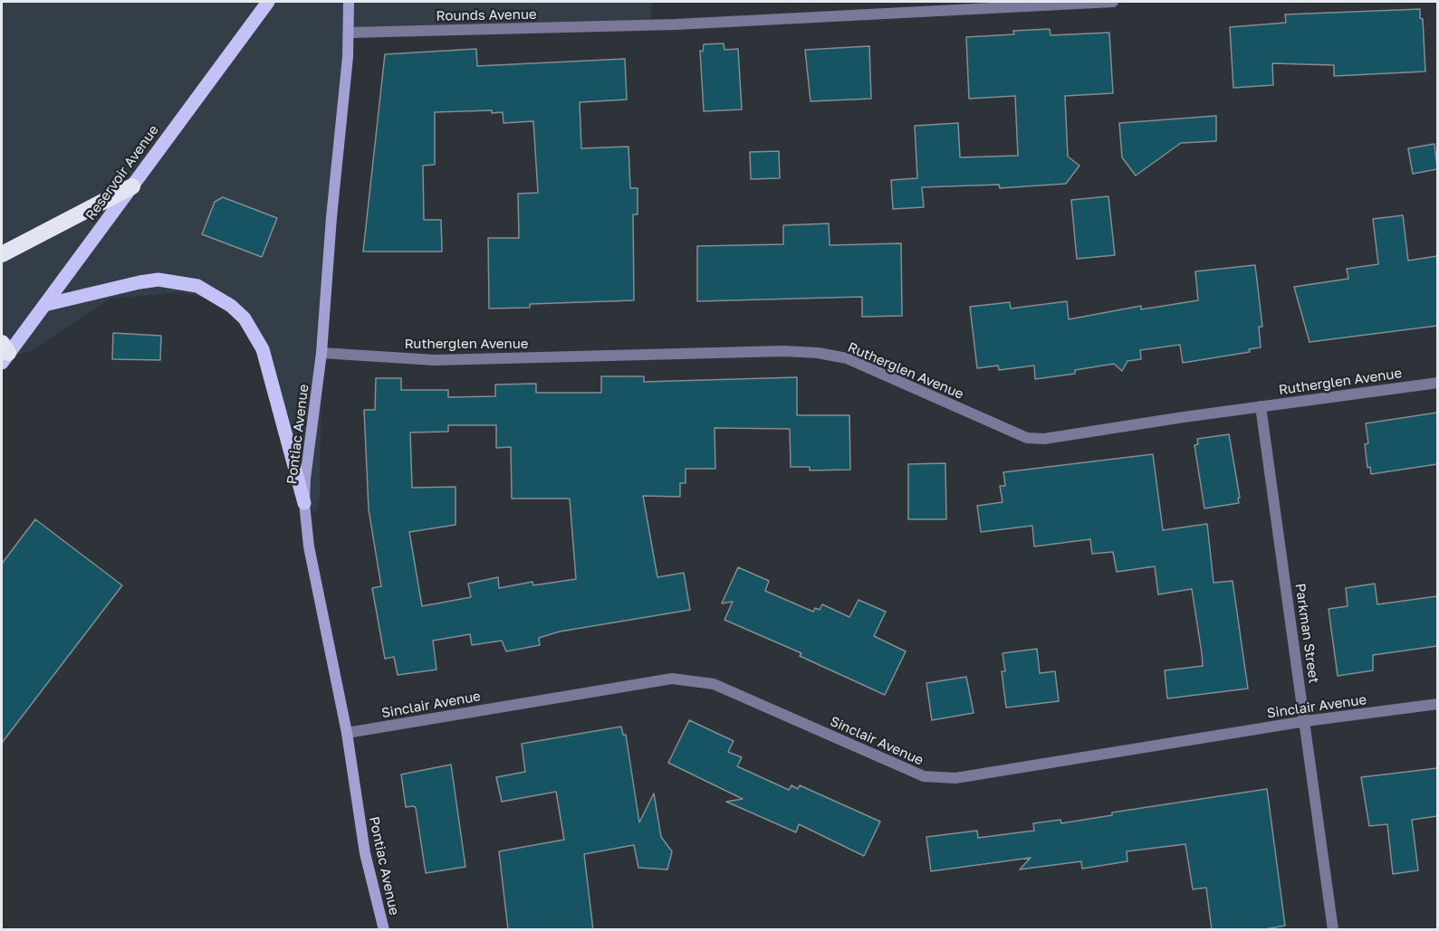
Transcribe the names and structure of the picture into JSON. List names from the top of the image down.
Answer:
{
  "streets": {
    "main road": ["Reservoir Avenue", "Pontiac Avenue"],
    "street": [
      "Rounds Avenue",
      "Rutherglen Avenue",
      "Parkman Street",
      "Sinclair Avenue"
    ]
  },
  "crossings": [
    ["Rounds Avenue", "Pontiac Avenue"],
    ["Rutherglen Avenue", "Pontiac Avenue"],
    ["Rutherglen Avenue", "Parkman Street"],
    ["Pontiac Avenue", "Sinclair Avenue"],
    ["Parkman Street", "Sinclair Avenue"]
  ]
}
